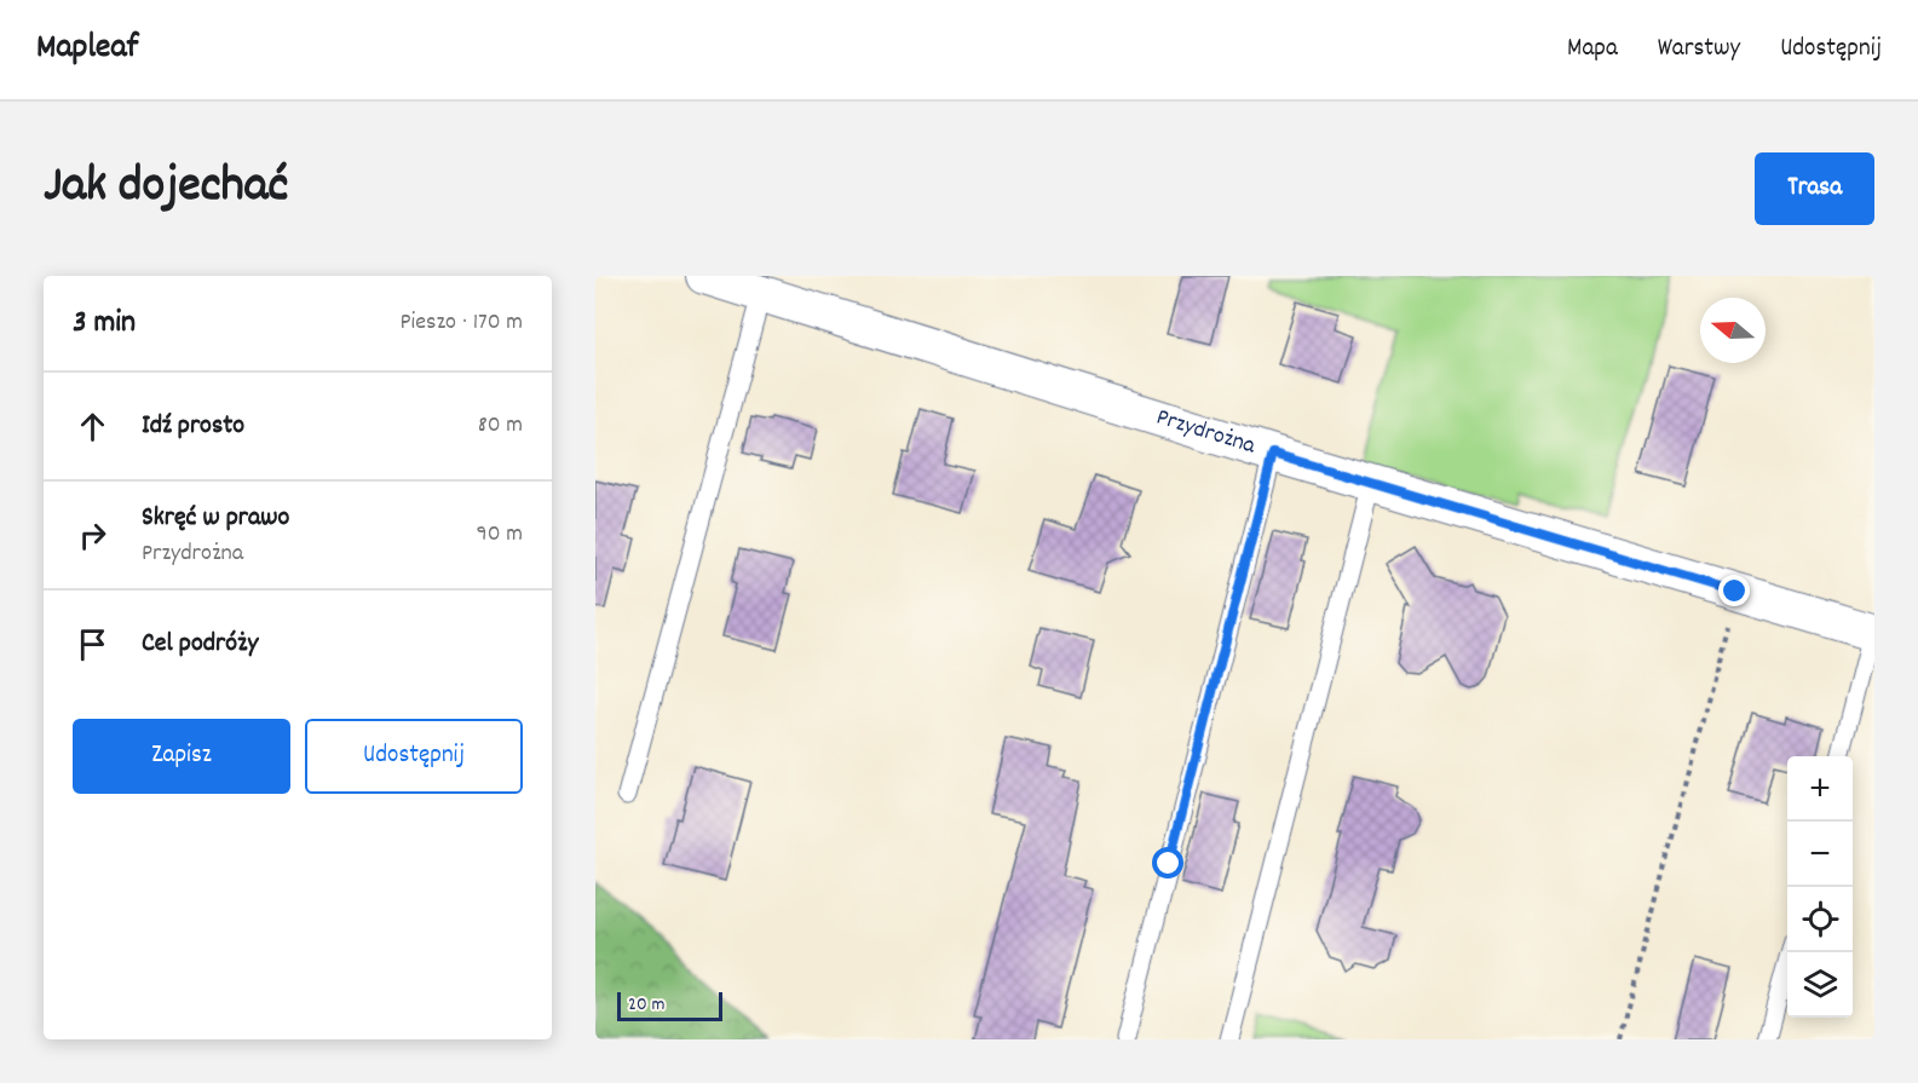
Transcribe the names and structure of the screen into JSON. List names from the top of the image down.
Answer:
{
  "streets": {
    "street": ["Przydrożna"]
  },
  "scale_bar": "20 m",
  "north": "left",
  "page": {
    "header": "Mapleaf",
    "nav": ["Mapa", "Warstwy", "Udostępnij"],
    "title": "Jak dojechać",
    "buttons": [
      "Trasa",
      ["Zapisz", "Udostępnij"]
    ],
    "heading": ["3 min", "Pieszo · 170 m"],
    "list": [
      ["Idź prosto", "80 m"],
      ["Skręć w prawo", "Przydrożna", "90 m"],
      "Cel podróży"
    ],
    "map_buttons": ["+", "−"],
    "scale": "20 m"
  }
}
